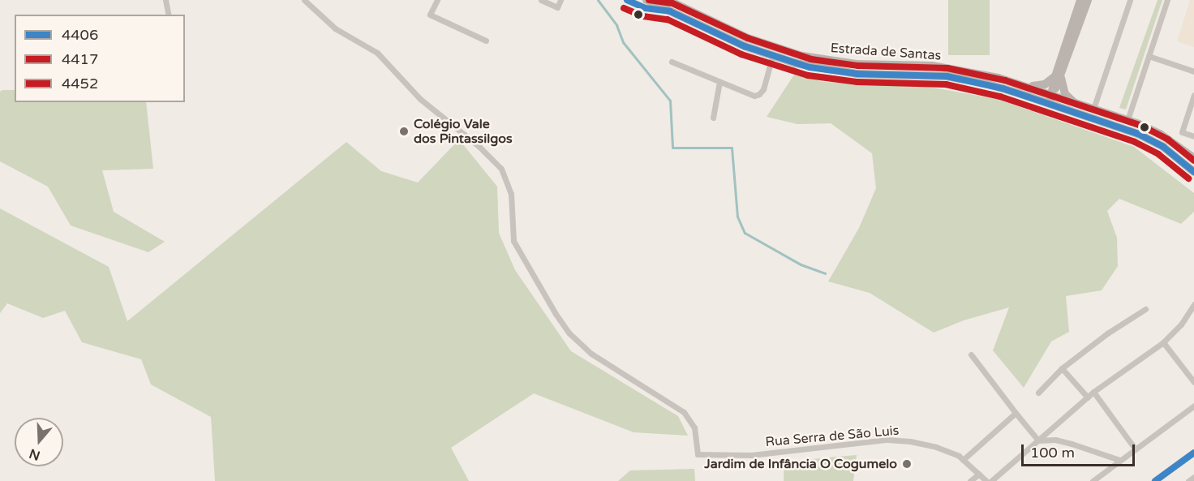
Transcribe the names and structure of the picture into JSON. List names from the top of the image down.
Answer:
{
  "streets": {
    "main road": ["Estrada de Santas"],
    "street": ["Rua Serra de São Luis"]
  },
  "places": ["Colégio Vale dos Pintassilgos", "Jardim de Infância O Cogumelo"],
  "lines": ["transit line 4406", "transit line 4452", "transit line 4417"],
  "legend": ["4406", "4417", "4452"],
  "scale_bar": "100 m",
  "north": "bottom"
}
